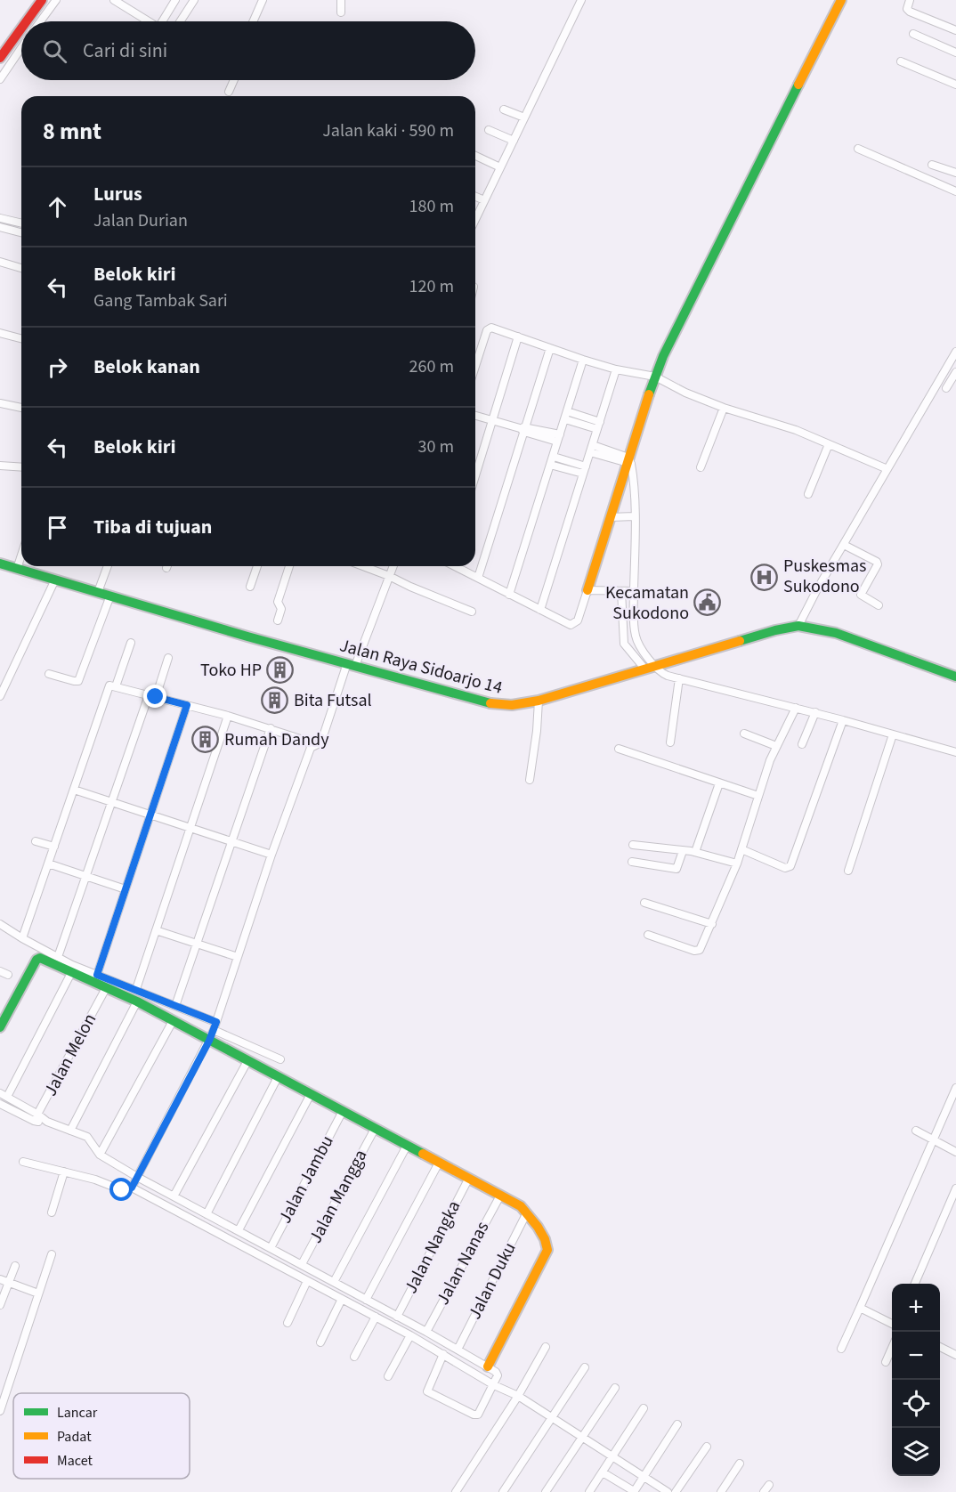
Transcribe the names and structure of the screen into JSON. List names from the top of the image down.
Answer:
{
  "streets": {
    "street": [
      "Jalan Raya Sidoarjo 14",
      "Jalan Melon",
      "Jalan Jambu",
      "Jalan Mangga",
      "Jalan Nangka",
      "Jalan Nanas",
      "Jalan Duku"
    ]
  },
  "places": {
    "hospital": ["Puskesmas Sukodono"],
    "public building": ["Kecamatan Sukodono"],
    "building": ["Toko HP", "Bita Futsal", "Rumah Dandy"]
  },
  "legend": ["Lancar", "Padat", "Macet"],
  "page": {
    "search": "Cari di sini",
    "heading": ["8 mnt", "Jalan kaki · 590 m"],
    "list": [
      ["Lurus", "Jalan Durian", "180 m"],
      ["Belok kiri", "Gang Tambak Sari", "120 m"],
      ["Belok kanan", "260 m"],
      ["Belok kiri", "30 m"],
      "Tiba di tujuan"
    ],
    "map_buttons": ["+", "−"]
  }
}
